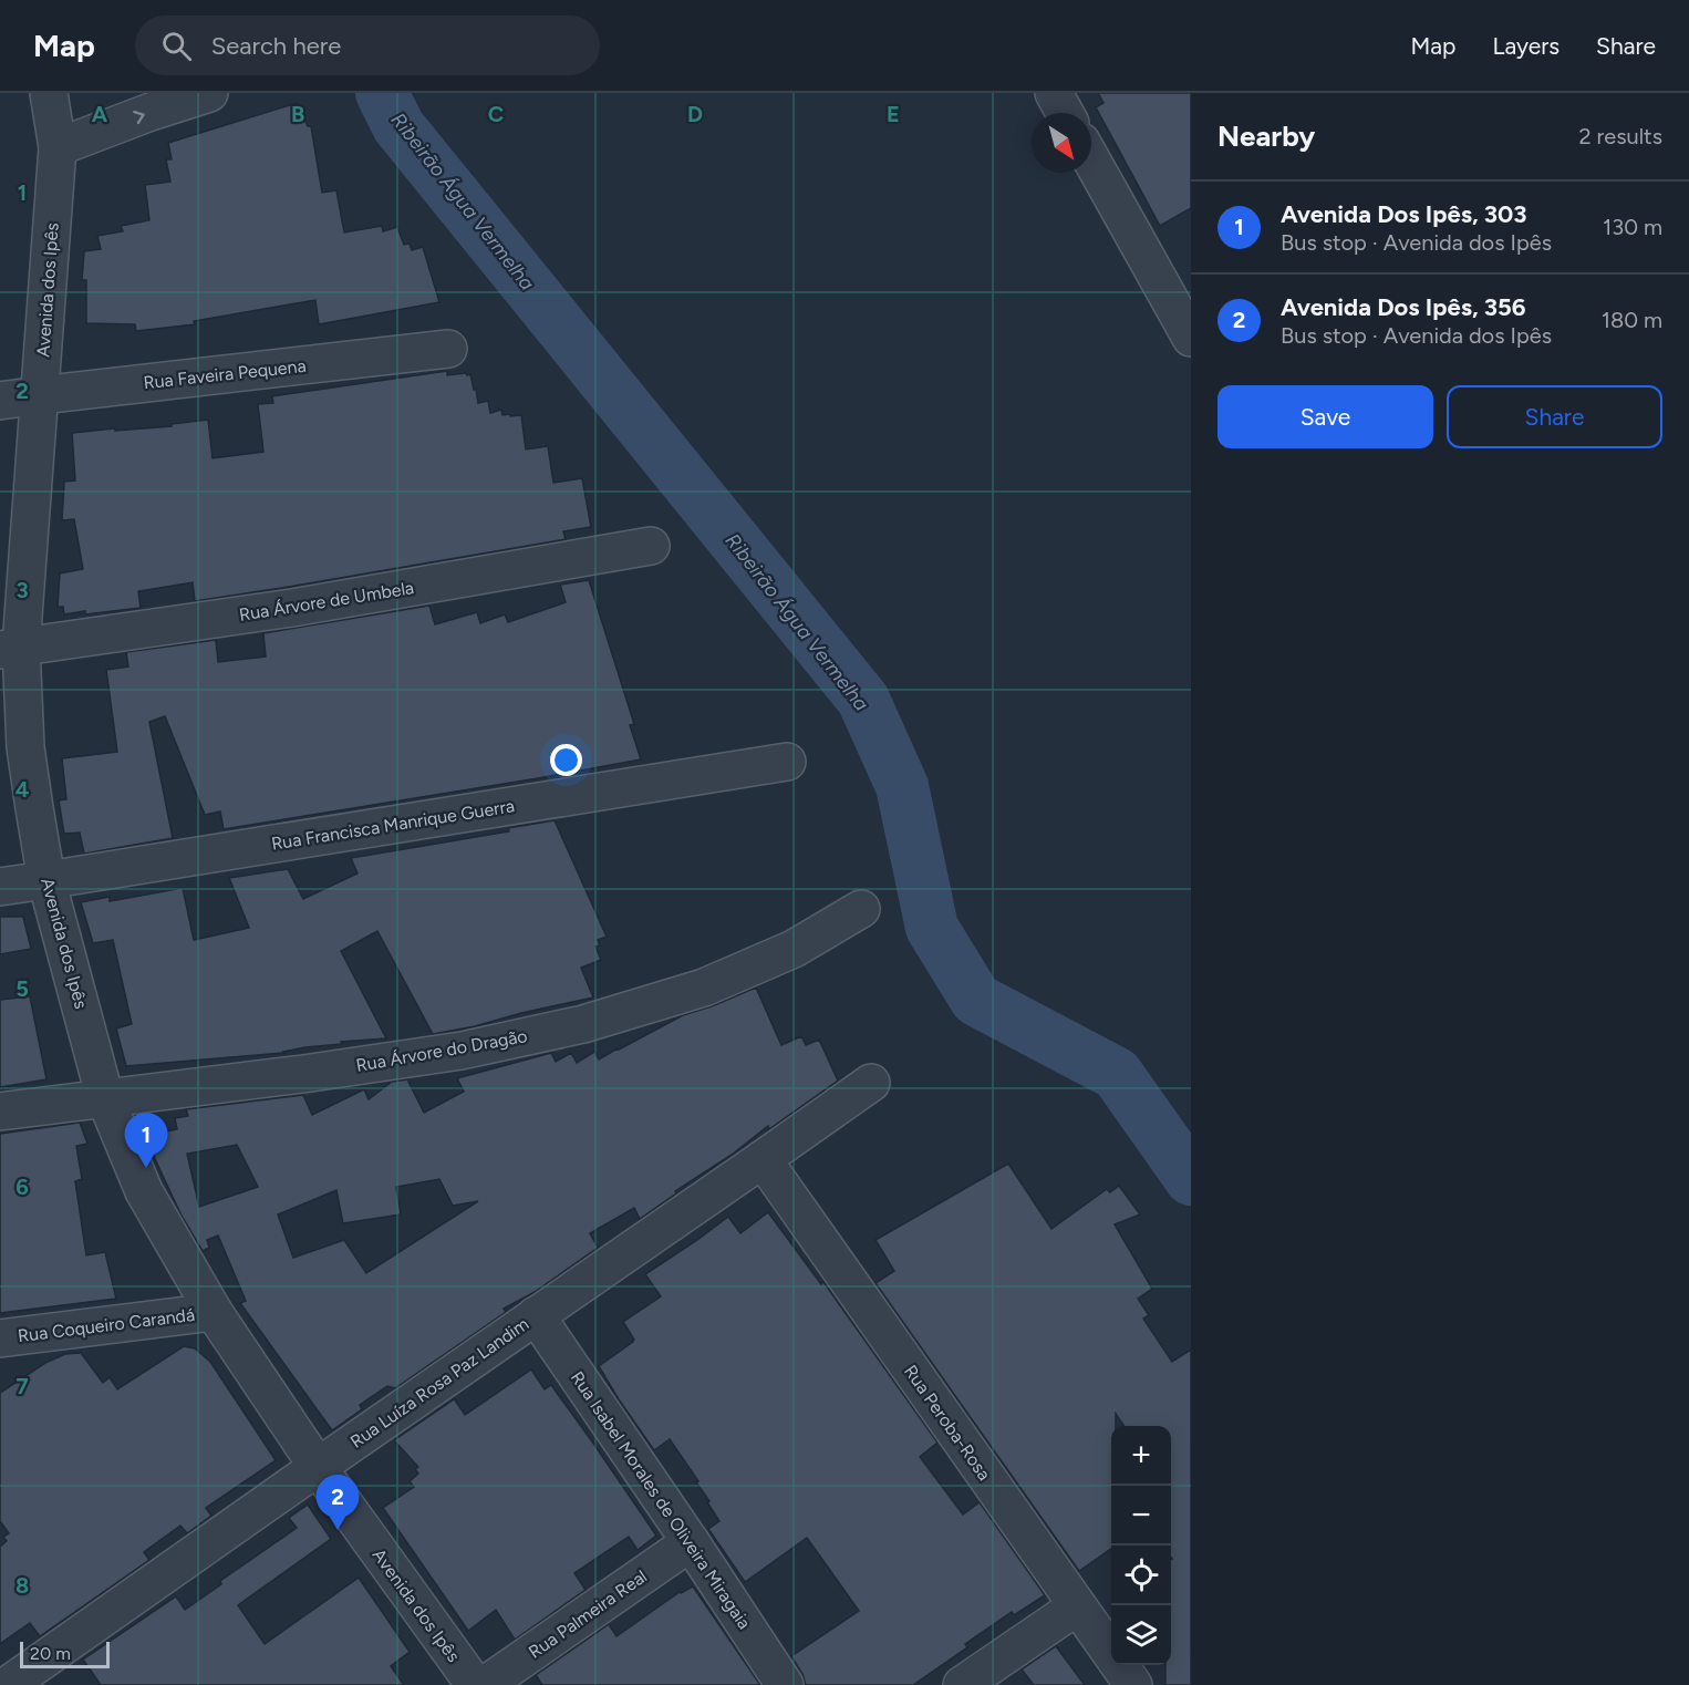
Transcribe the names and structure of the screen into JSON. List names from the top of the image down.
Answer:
{
  "streets": {
    "street": [
      "Avenida dos Ipês",
      "Rua Faveira Pequena",
      "Rua Árvore de Umbela",
      "Rua Francisca Manrique Guerra",
      "Rua Árvore do Dragão",
      "Rua Coqueiro Carandá",
      "Rua Luíza Rosa Paz Landim",
      "Rua Peroba-Rosa",
      "Rua Isabel Morales de Oliveira Miragaia",
      "Rua Palmeira Real"
    ]
  },
  "crossings": [
    ["Avenida dos Ipês", "Rua Faveira Pequena"],
    ["Avenida dos Ipês", "Rua Árvore de Umbela"],
    ["Avenida dos Ipês", "Rua Francisca Manrique Guerra"],
    ["Avenida dos Ipês", "Rua Árvore do Dragão"],
    ["Avenida dos Ipês", "Rua Coqueiro Carandá"],
    ["Avenida dos Ipês", "Rua Luíza Rosa Paz Landim"],
    ["Rua Luíza Rosa Paz Landim", "Rua Peroba-Rosa"],
    ["Rua Luíza Rosa Paz Landim", "Rua Isabel Morales de Oliveira Miragaia"],
    ["Rua Isabel Morales de Oliveira Miragaia", "Rua Palmeira Real"]
  ],
  "water": ["Ribeirão Água Vermelha"],
  "scale_bar": "20 m",
  "north": "bottom right",
  "page": {
    "header": "Map",
    "search": "Search here",
    "nav": ["Map", "Layers", "Share"],
    "heading": ["Nearby", "2 results"],
    "list": [
      {
        "mark": "1",
        "name": "Avenida Dos Ipês, 303",
        "note": "Bus stop · Avenida dos Ipês",
        "value": "130 m"
      },
      {
        "mark": "2",
        "name": "Avenida Dos Ipês, 356",
        "note": "Bus stop · Avenida dos Ipês",
        "value": "180 m"
      }
    ],
    "buttons": ["Save", "Share"],
    "pins": ["1", "2"],
    "map_buttons": ["+", "−"],
    "scale": "20 m"
  },
  "grid": {
    "columns": [
      "A",
      "B",
      "C",
      "D",
      "E"
    ],
    "rows": [
      "1",
      "2",
      "3",
      "4",
      "5",
      "6",
      "7",
      "8"
    ]
  }
}
